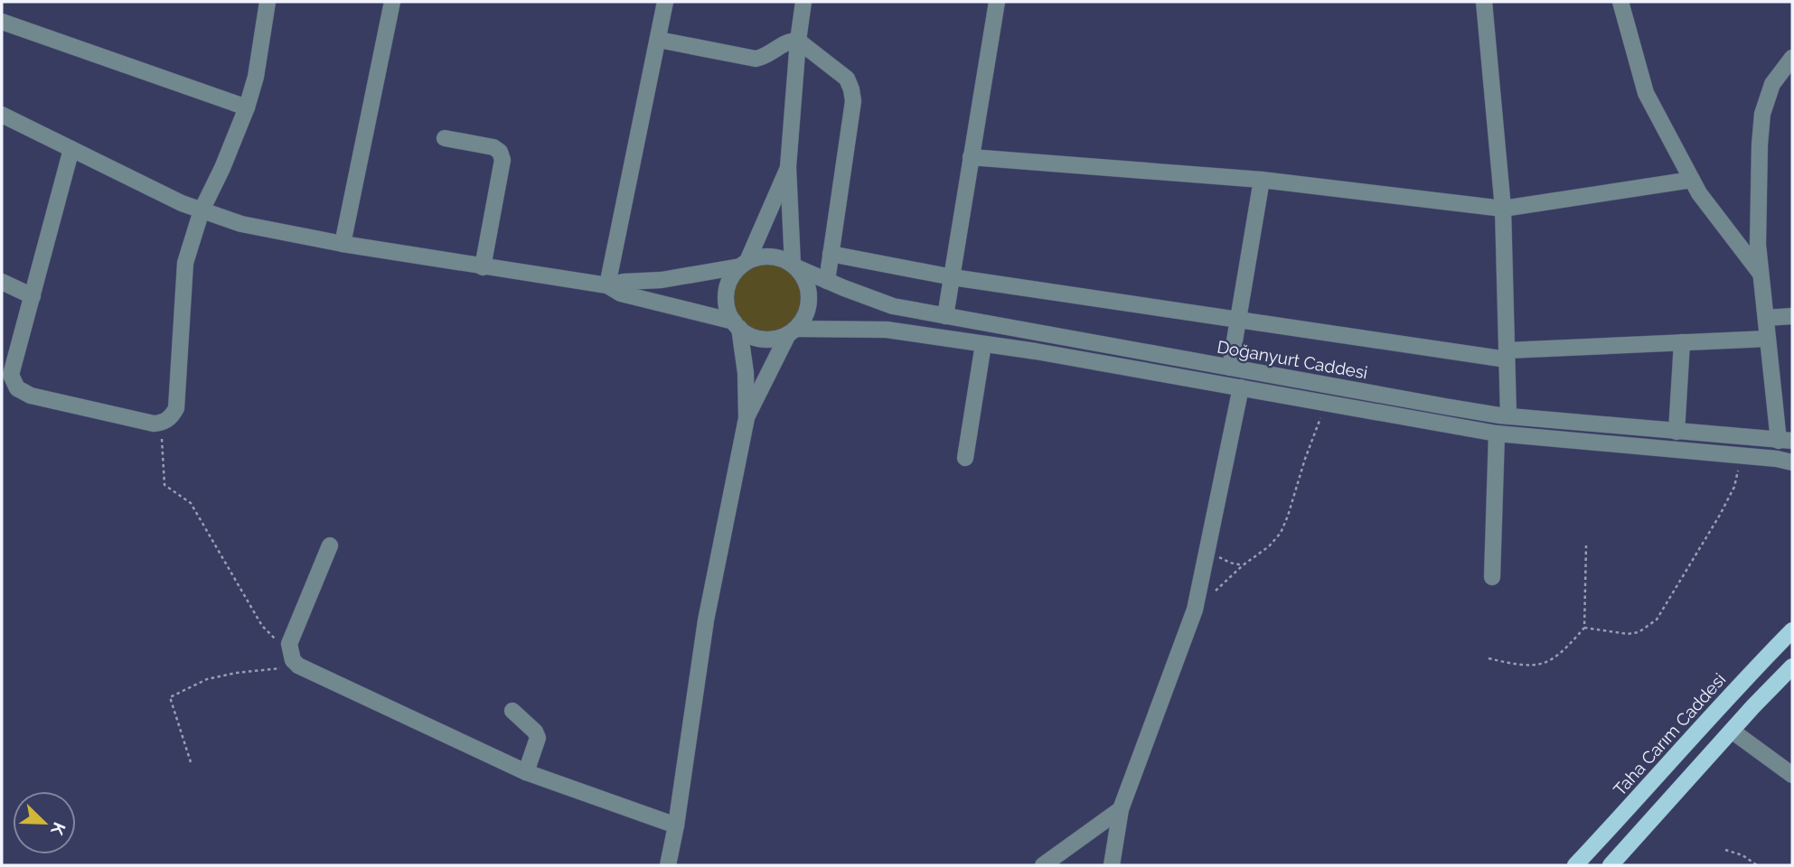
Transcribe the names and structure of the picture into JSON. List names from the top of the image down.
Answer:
{
  "streets": {
    "main road": ["Taha Carım Caddesi"],
    "street": ["Doğanyurt Caddesi"]
  },
  "north": "bottom right"
}
